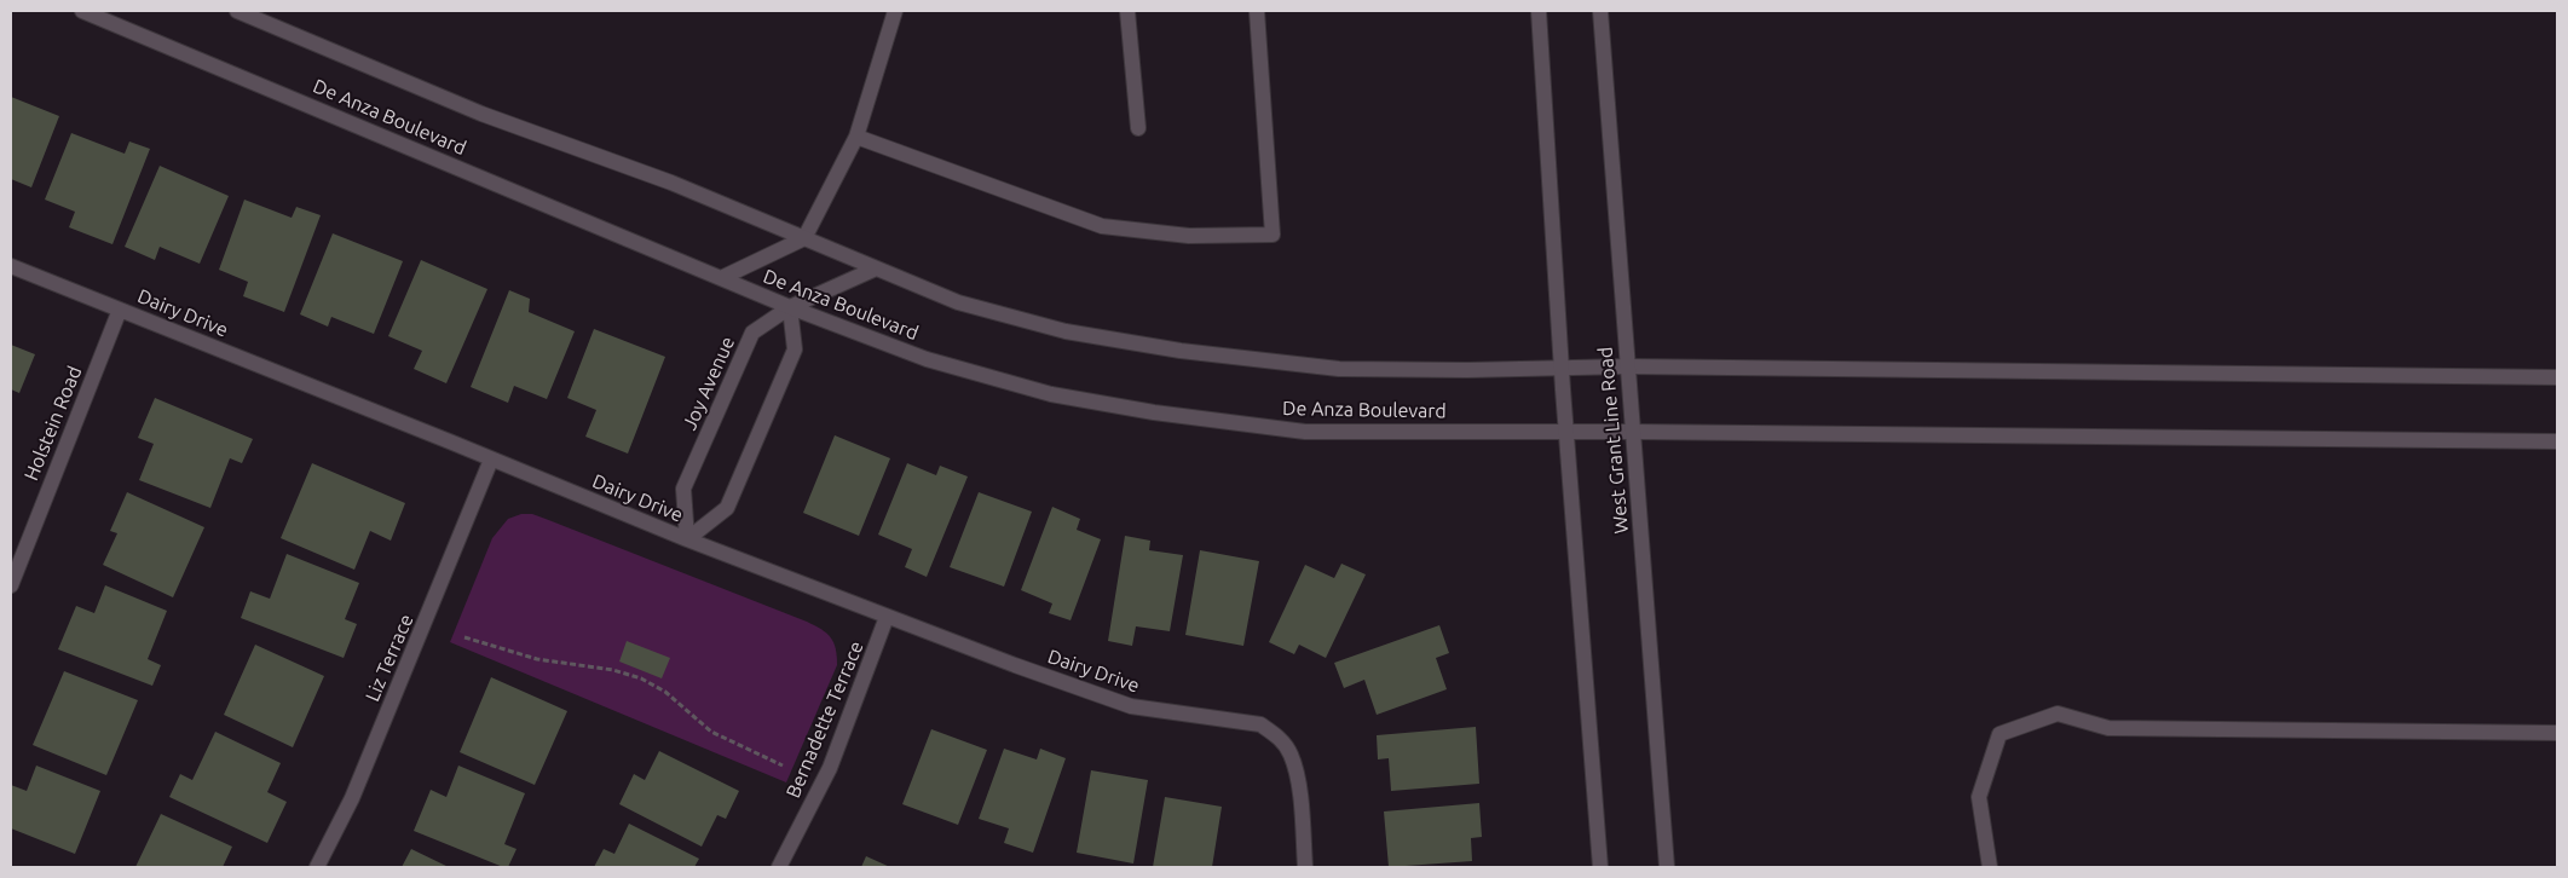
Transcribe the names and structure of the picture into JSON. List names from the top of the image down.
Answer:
{
  "streets": {
    "street": [
      "De Anza Boulevard",
      "Dairy Drive",
      "Joy Avenue",
      "Holstein Road",
      "West Grant Line Road",
      "Liz Terrace",
      "Bernadette Terrace"
    ]
  },
  "crossings": [
    ["De Anza Boulevard", "Joy Avenue"],
    ["De Anza Boulevard", "West Grant Line Road"],
    ["Dairy Drive", "Joy Avenue"],
    ["Dairy Drive", "Holstein Road"],
    ["Dairy Drive", "Liz Terrace"],
    ["Dairy Drive", "Bernadette Terrace"]
  ]
}
